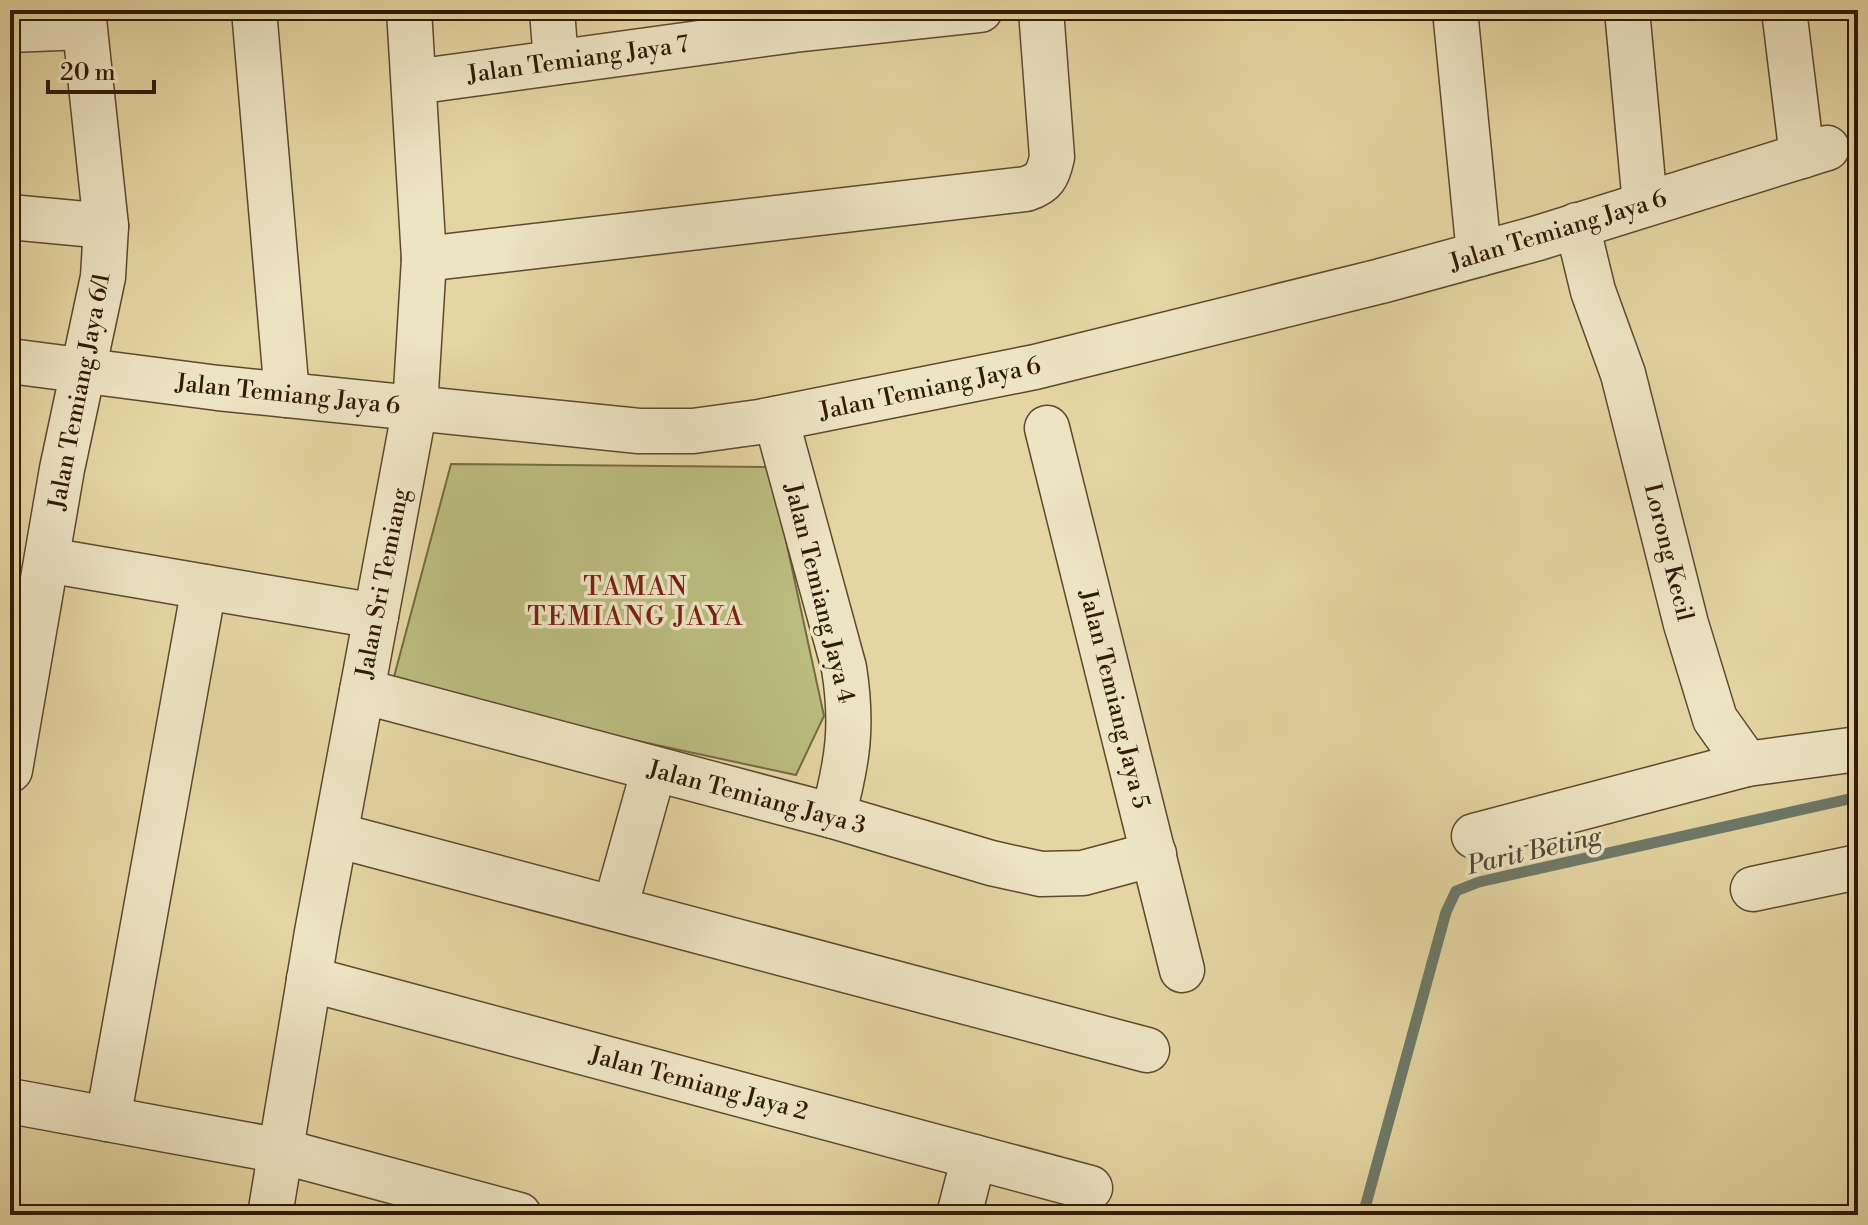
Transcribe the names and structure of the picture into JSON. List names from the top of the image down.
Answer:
{
  "streets": {
    "street": [
      "Jalan Temiang Jaya 7",
      "Jalan Temiang Jaya 6",
      "Jalan Temiang Jaya 6/1",
      "Lorong Kecil",
      "Jalan Sri Temiang",
      "Jalan Temiang Jaya 4",
      "Jalan Temiang Jaya 5",
      "Jalan Temiang Jaya 3",
      "Jalan Temiang Jaya 2"
    ]
  },
  "crossings": [
    ["Jalan Temiang Jaya 7", "Jalan Sri Temiang"],
    ["Jalan Temiang Jaya 6", "Jalan Temiang Jaya 6/1"],
    ["Jalan Temiang Jaya 6", "Lorong Kecil"],
    ["Jalan Temiang Jaya 6", "Jalan Sri Temiang"],
    ["Jalan Temiang Jaya 6", "Jalan Temiang Jaya 4"],
    ["Jalan Sri Temiang", "Jalan Temiang Jaya 3"],
    ["Jalan Sri Temiang", "Jalan Temiang Jaya 2"],
    ["Jalan Temiang Jaya 4", "Jalan Temiang Jaya 3"],
    ["Jalan Temiang Jaya 5", "Jalan Temiang Jaya 3"]
  ],
  "districts": ["TAMAN TEMIANG JAYA"],
  "water": ["Parit Beting"],
  "scale_bar": "20 m"
}
